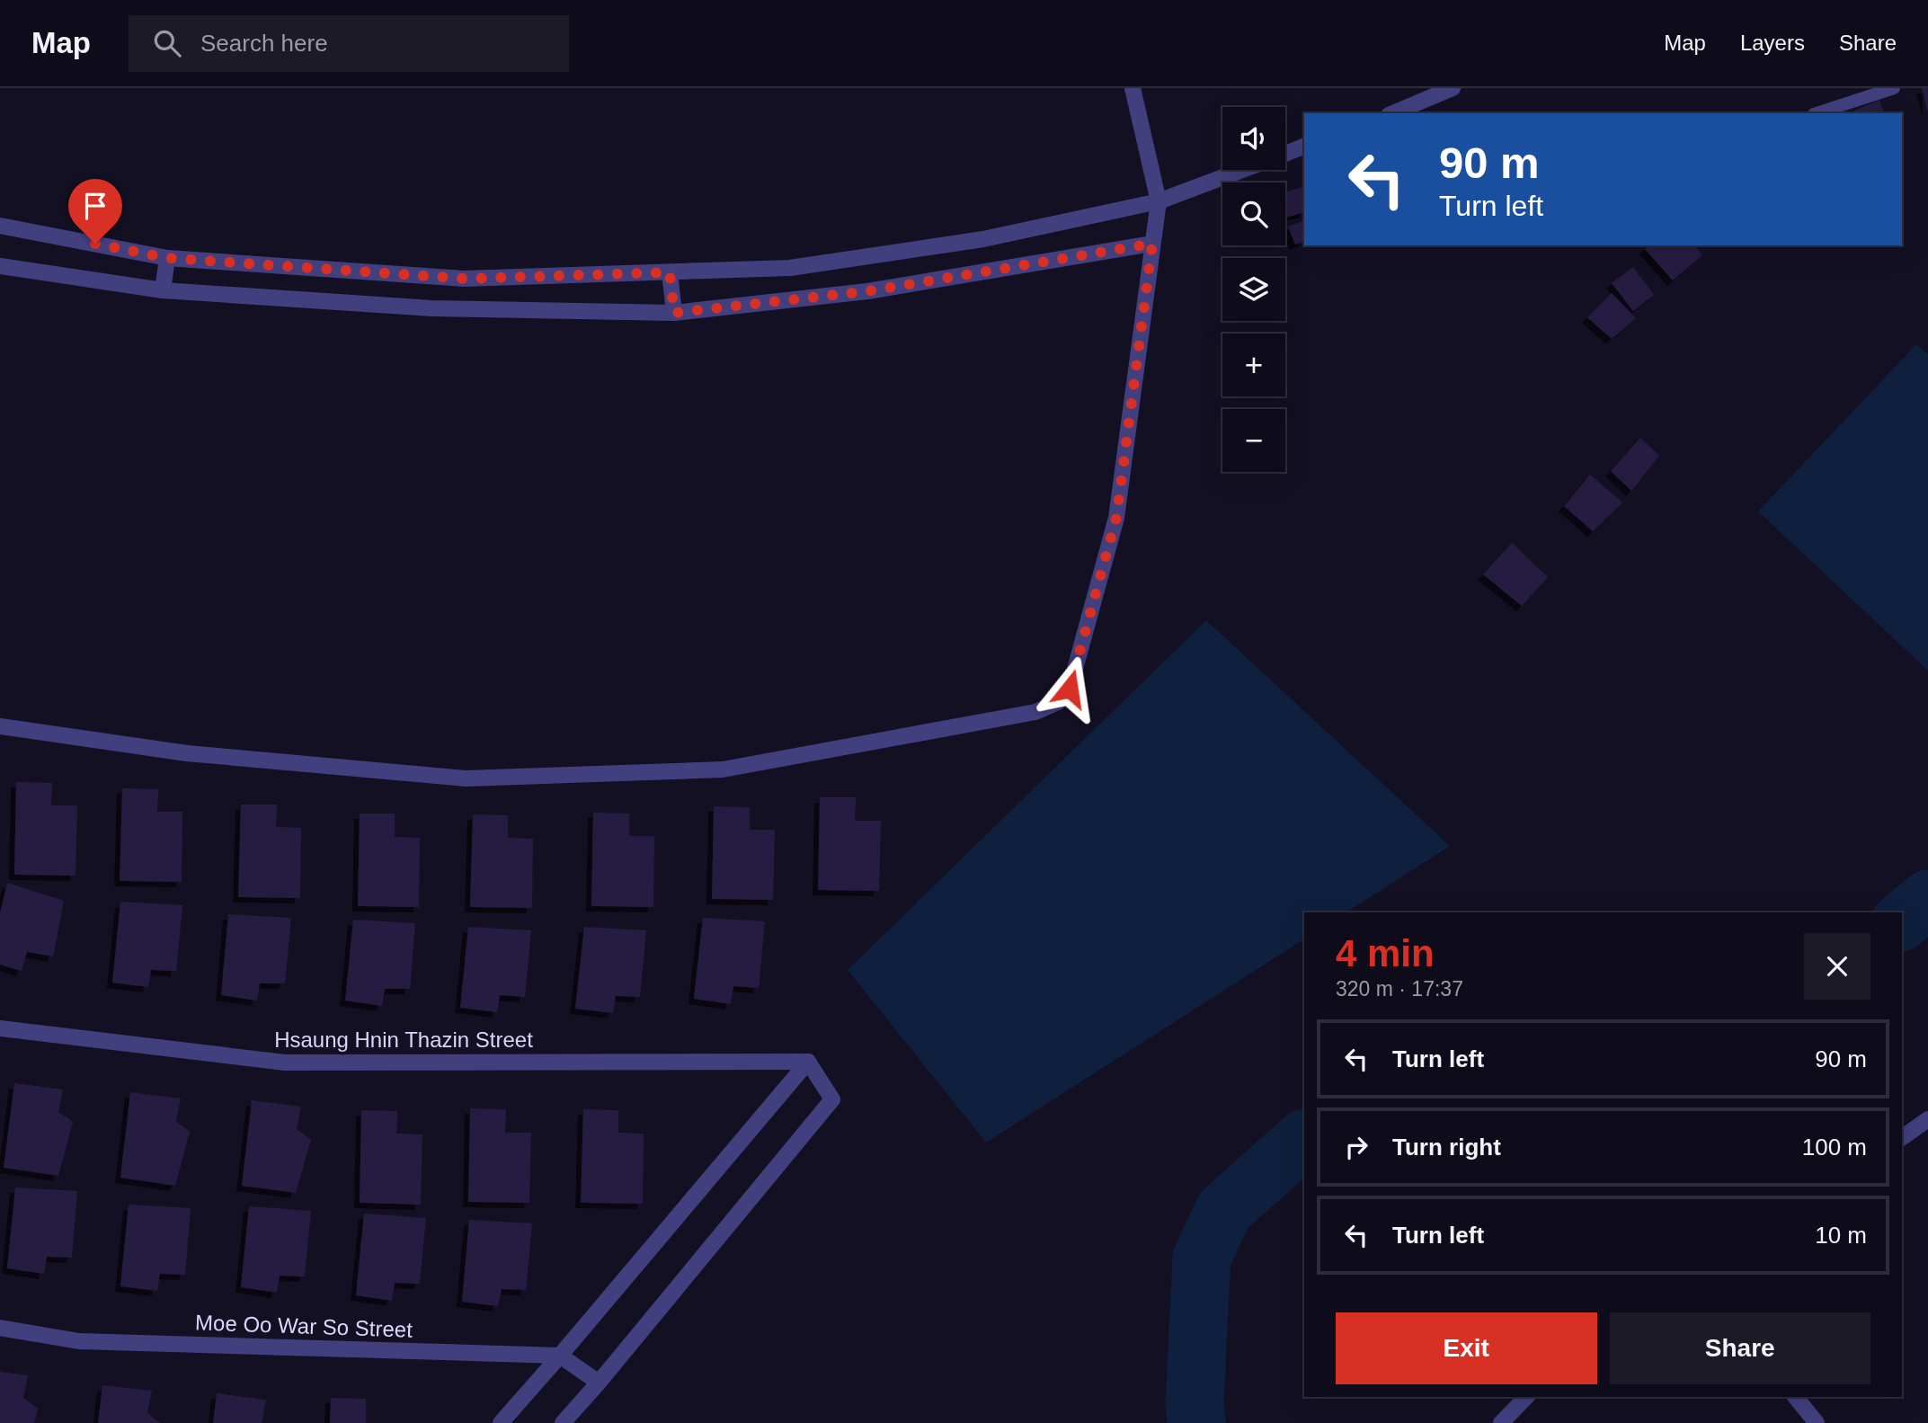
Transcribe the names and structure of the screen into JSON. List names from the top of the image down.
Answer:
{
  "streets": {
    "street": ["Hsaung Hnin Thazin Street", "Moe Oo War So Street"]
  },
  "page": {
    "header": "Map",
    "search": "Search here",
    "nav": ["Map", "Layers", "Share"],
    "map_buttons": ["+", "−"],
    "turn": ["90 m", "Turn left"],
    "heading": ["4 min", "320 m · 17:37"],
    "list": [
      {
        "name": "Turn left",
        "value": "90 m"
      },
      {
        "name": "Turn right",
        "value": "100 m"
      },
      {
        "name": "Turn left",
        "value": "10 m"
      }
    ],
    "buttons": ["Exit", "Share"]
  }
}
